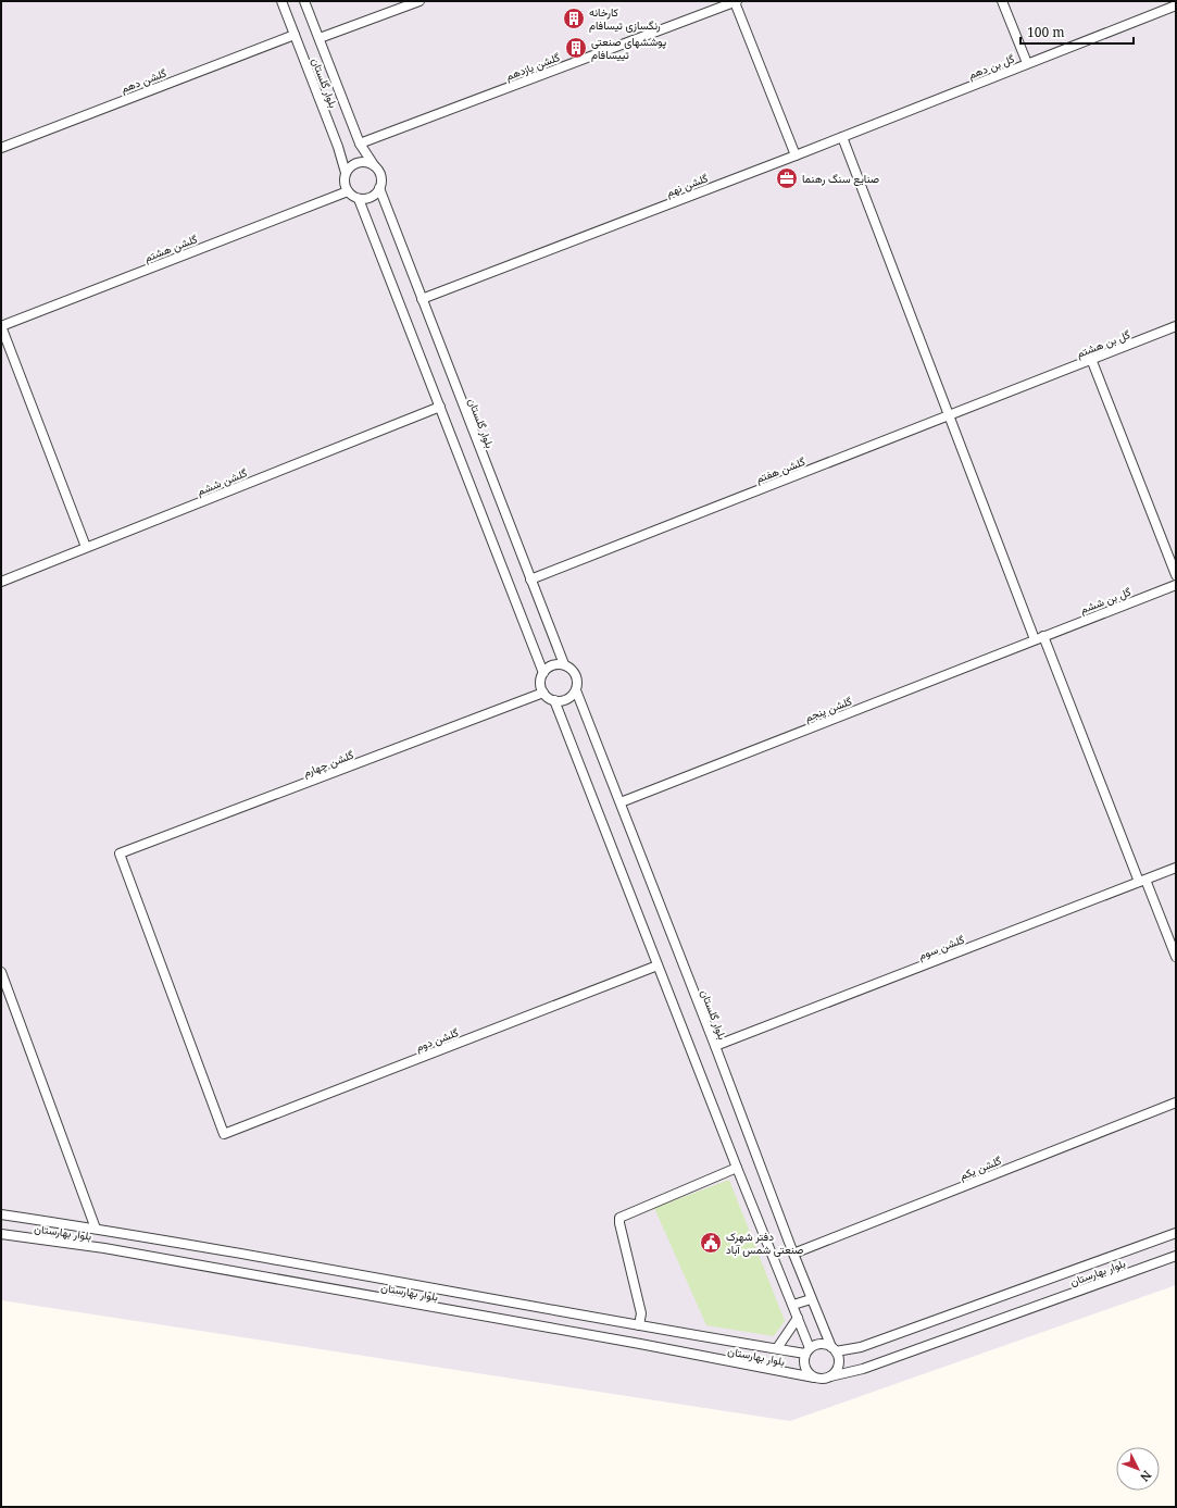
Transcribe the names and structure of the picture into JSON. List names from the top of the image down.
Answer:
{
  "streets": {
    "street": [
      "گلشن یازدهم",
      "گل بن دهم",
      "گلشن دهم",
      "بلوار گلستان",
      "گلشن نهم",
      "گلشن هشتم",
      "گل بن هشتم",
      "گلشن هفتم",
      "گلشن ششم",
      "گل بن ششم",
      "گلشن پنجم",
      "گلشن چهارم",
      "گلشن سوم",
      "گلشن دوم",
      "گلشن یکم",
      "بلوار بهارستان"
    ]
  },
  "crossings": [
    ["گلشن یازدهم", "بلوار گلستان"],
    ["گل بن دهم", "گلشن نهم"],
    ["گلشن دهم", "بلوار گلستان"],
    ["بلوار گلستان", "گلشن نهم"],
    ["بلوار گلستان", "گلشن هشتم"],
    ["بلوار گلستان", "گلشن هفتم"],
    ["بلوار گلستان", "گلشن پنجم"],
    ["بلوار گلستان", "گلشن چهارم"],
    ["بلوار گلستان", "گلشن سوم"],
    ["بلوار گلستان", "گلشن یکم"],
    ["بلوار گلستان", "بلوار بهارستان"],
    ["گل بن هشتم", "گلشن هفتم"],
    ["گل بن ششم", "گلشن پنجم"],
    ["گلشن چهارم", "گلشن دوم"]
  ],
  "places": {
    "building": ["کارخانه رنگسازی تیسافام", "پوششهای صنعتی تییسافام"],
    "office": ["صنایع سنگ رهنما"],
    "public building": ["دفتر شهرک صنعتی شمس آباد"]
  },
  "scale_bar": "100 m",
  "north": "bottom right"
}
